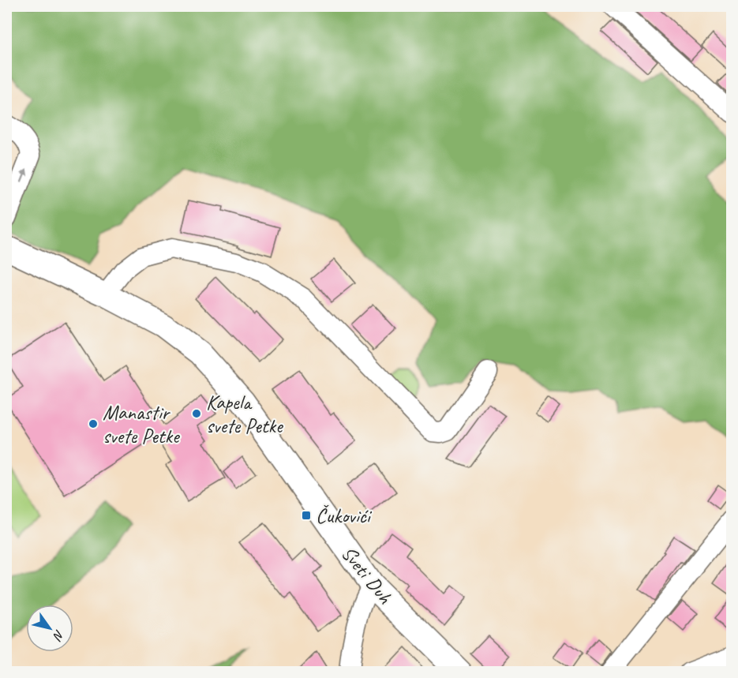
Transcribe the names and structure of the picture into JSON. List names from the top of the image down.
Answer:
{
  "streets": {
    "main road": ["Sveti Duh"]
  },
  "places": {
    "other": ["Kapela svete Petke", "Manastir svete Petke"],
    "transit": ["Čukovići"]
  },
  "north": "bottom right"
}
